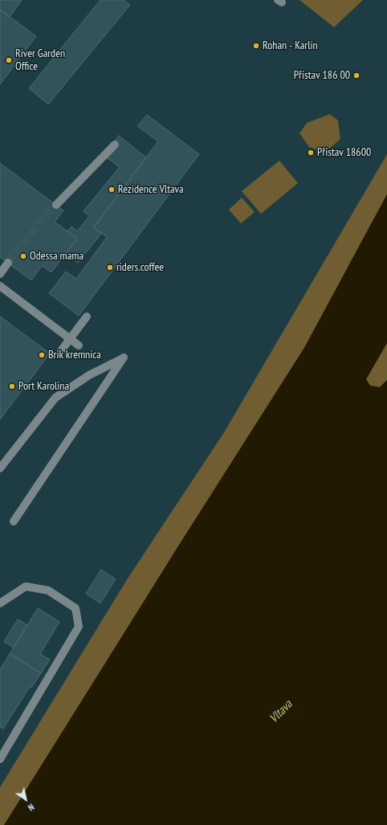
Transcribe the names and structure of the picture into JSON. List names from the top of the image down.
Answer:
{
  "water": ["Vltava"],
  "places": [
    "Rohan - Karlín",
    "River Garden Office",
    "Přístav 186 00",
    "Přístav 18600",
    "Rezidence Vltava",
    "Odessa mama",
    "riders.coffee",
    "Brik kremnica",
    "Port Karolina"
  ],
  "north": "bottom right"
}
